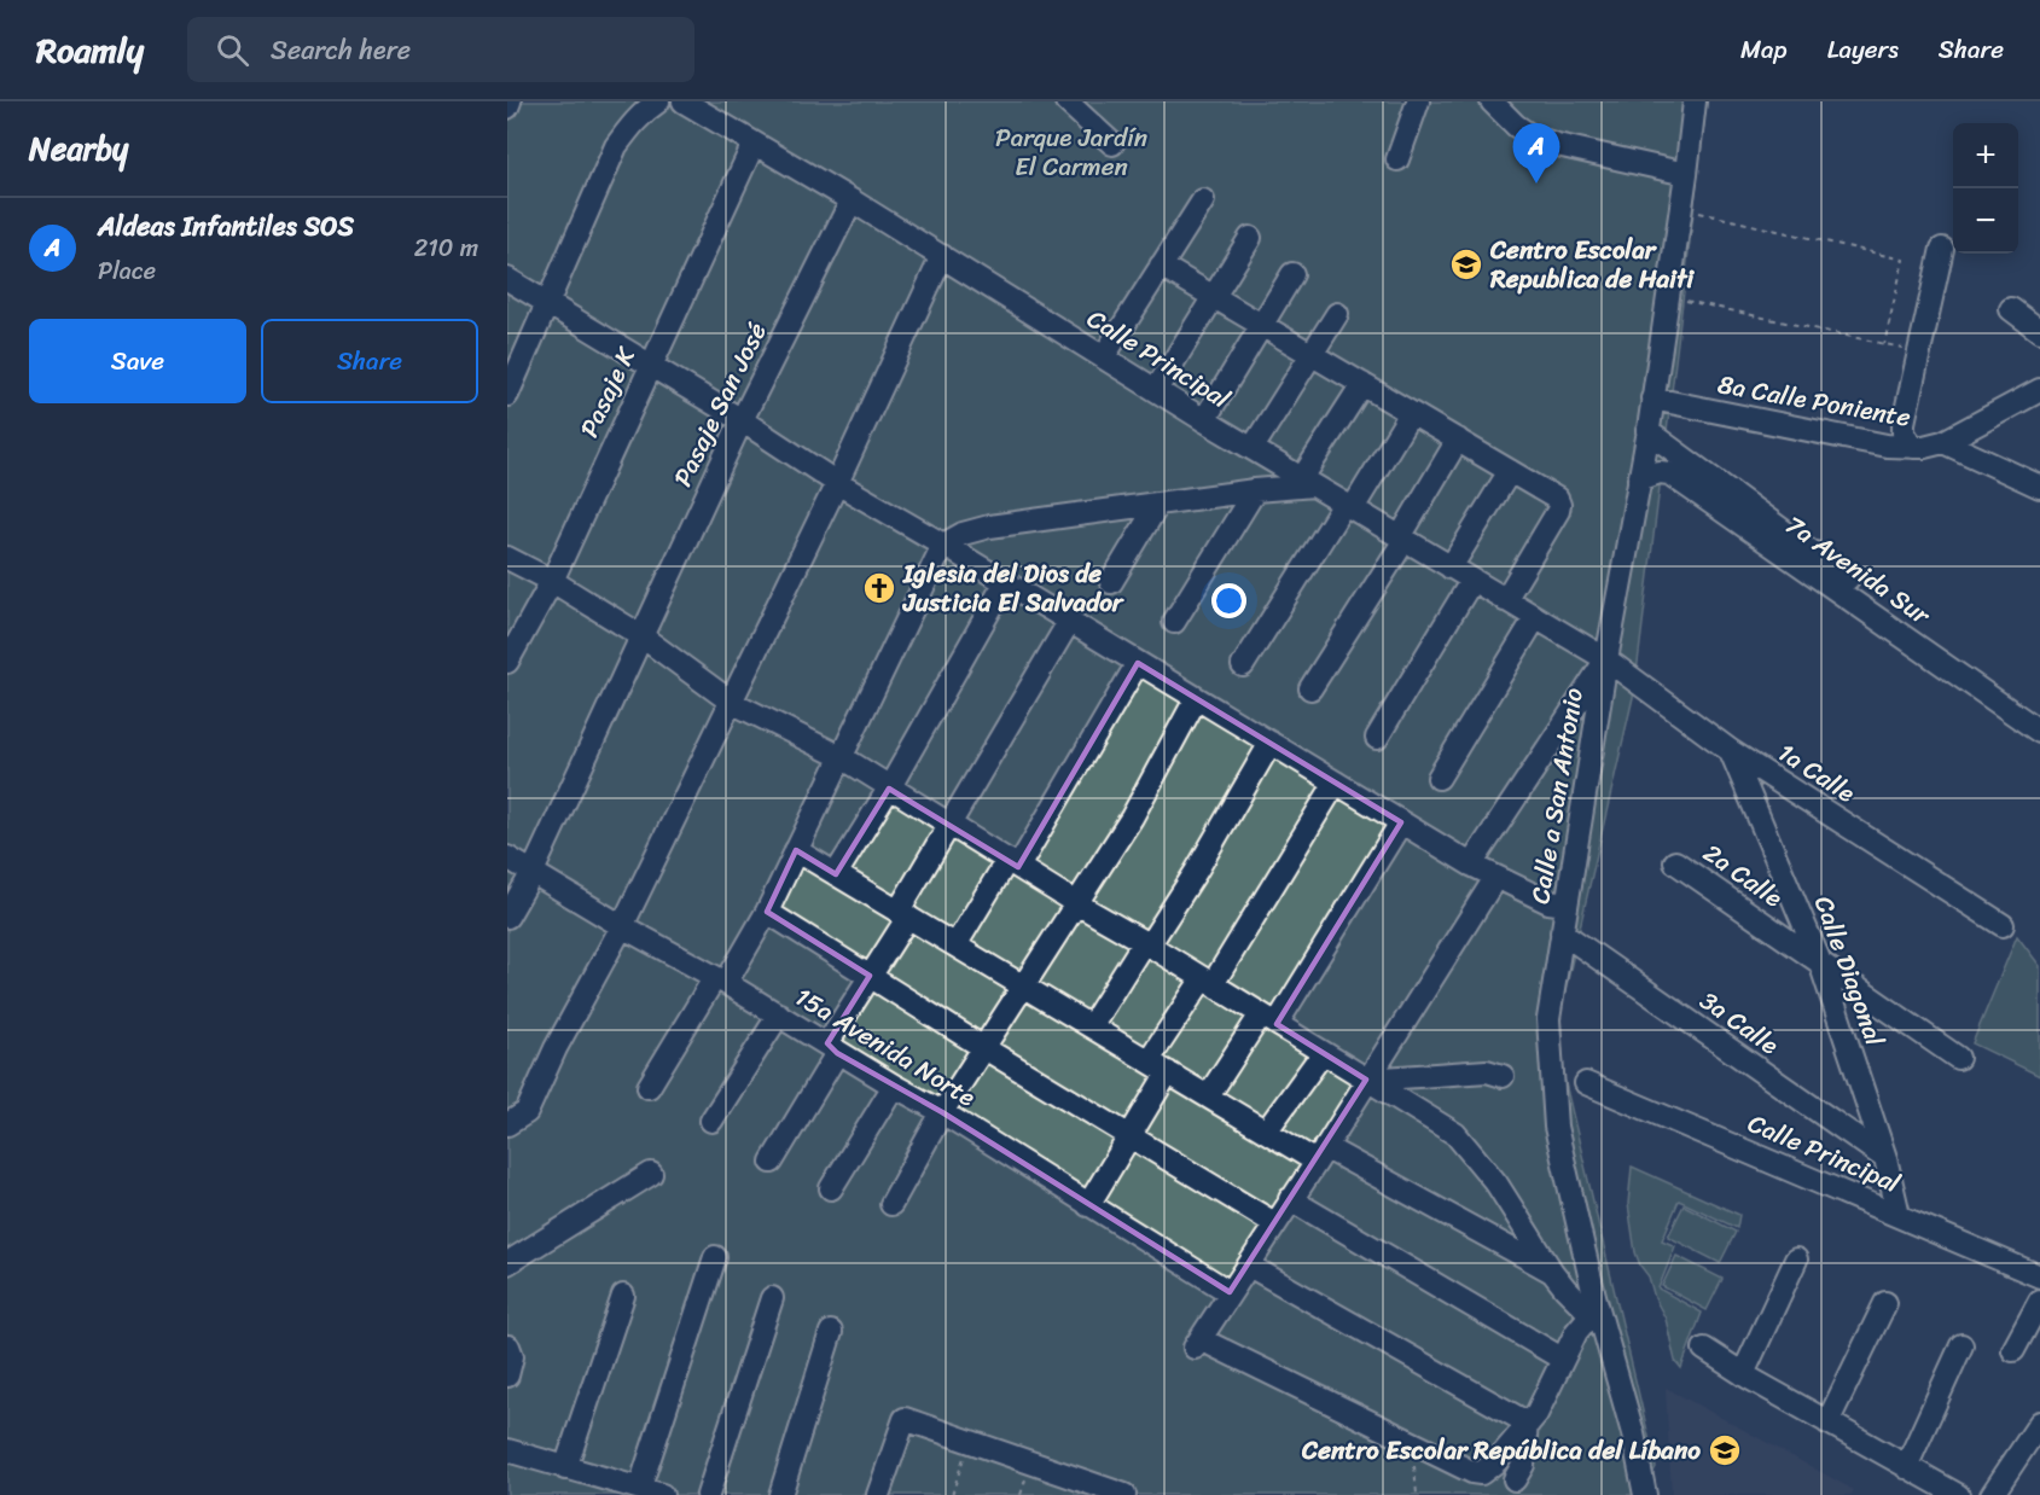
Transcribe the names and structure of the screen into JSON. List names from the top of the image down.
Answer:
{
  "streets": {
    "street": [
      "Calle Principal",
      "Pasaje K",
      "8a Calle Poniente",
      "Pasaje San José",
      "7a Avenida Sur",
      "1a Calle",
      "Calle a San Antonio",
      "2a Calle",
      "Calle Diagonal",
      "3a Calle",
      "15a Avenida Norte"
    ]
  },
  "crossings": [
    ["Calle Principal", "Pasaje K"],
    ["Calle Principal", "Pasaje San José"],
    ["Calle Principal", "1a Calle"],
    ["Calle Principal", "Calle a San Antonio"],
    ["Calle Principal", "Calle Diagonal"],
    ["8a Calle Poniente", "Calle a San Antonio"],
    ["Pasaje San José", "15a Avenida Norte"],
    ["7a Avenida Sur", "Calle a San Antonio"],
    ["1a Calle", "Calle a San Antonio"],
    ["1a Calle", "Calle Diagonal"],
    ["Calle a San Antonio", "3a Calle"],
    ["2a Calle", "Calle Diagonal"],
    ["Calle Diagonal", "3a Calle"]
  ],
  "parks": ["Parque Jardín El Carmen"],
  "places": {
    "school or university": ["Centro Escolar Republica de Haiti", "Centro Escolar República del Líbano"],
    "church": ["Iglesia del Dios de Justicia El Salvador"]
  },
  "page": {
    "header": "Roamly",
    "search": "Search here",
    "nav": ["Map", "Layers", "Share"],
    "heading": "Nearby",
    "map_buttons": ["+", "−"],
    "pins": "A",
    "list": [
      {
        "mark": "A",
        "name": "Aldeas Infantiles SOS",
        "note": "Place",
        "value": "210 m"
      }
    ],
    "buttons": ["Save", "Share"]
  }
}
